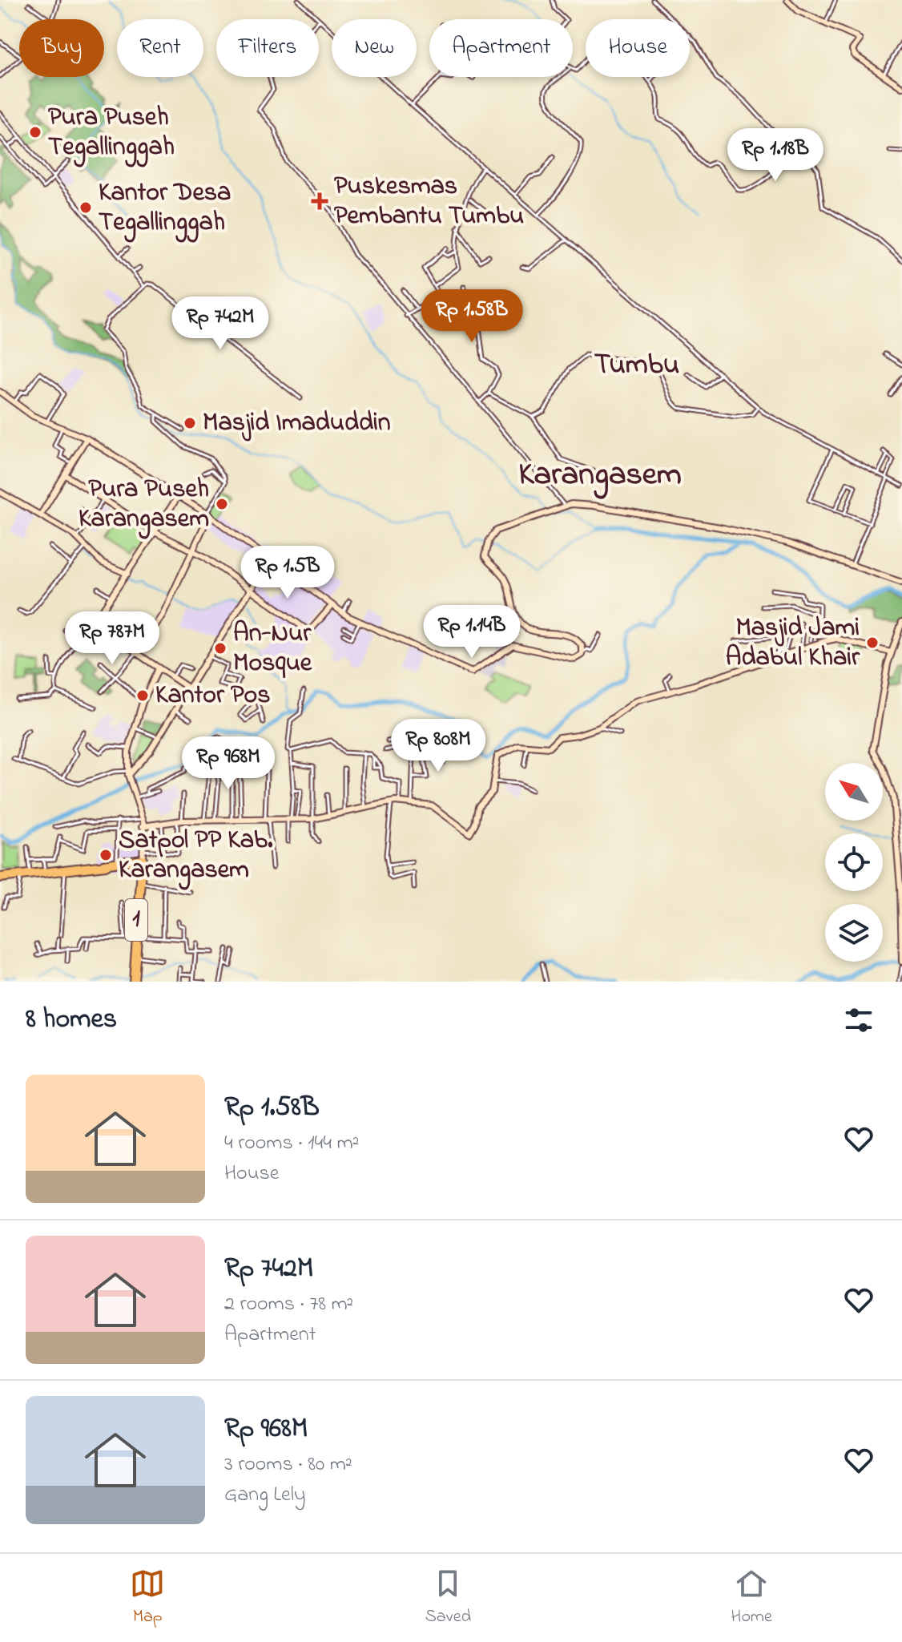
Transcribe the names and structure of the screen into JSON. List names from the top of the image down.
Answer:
{
  "streets": {
    "highway": ["1"]
  },
  "districts": ["Tumbu", "Karangasem"],
  "places": {
    "other": [
      "Pura Puseh Tegallinggah",
      "Kantor Desa Tegallinggah",
      "Masjid Imaduddin",
      "Pura Puseh Karangasem",
      "Masjid Jami Adabul Khair",
      "An-Nur Mosque",
      "Kantor Pos",
      "Satpol PP Kab. Karangasem"
    ],
    "health": ["Puskesmas Pembantu Tumbu"]
  },
  "north": "top left",
  "page": {
    "chip": [
      "Buy",
      "Rent",
      "Filters",
      "New",
      "Apartment",
      "House"
    ],
    "price": [
      "Rp 1.18B",
      "Rp 1.58B",
      "Rp 742M",
      "Rp 1.5B",
      "Rp 1.14B",
      "Rp 787M",
      "Rp 808M",
      "Rp 968M"
    ],
    "heading": "8 homes",
    "list": [
      {
        "name": "Rp 1.58B",
        "note": "4 rooms · 144 m² · House"
      },
      {
        "name": "Rp 742M",
        "note": "2 rooms · 78 m² · Apartment"
      },
      {
        "name": "Rp 968M",
        "note": "3 rooms · 80 m² · Gang Lely"
      }
    ],
    "tabs": ["Map", "Saved", "Home"]
  }
}
